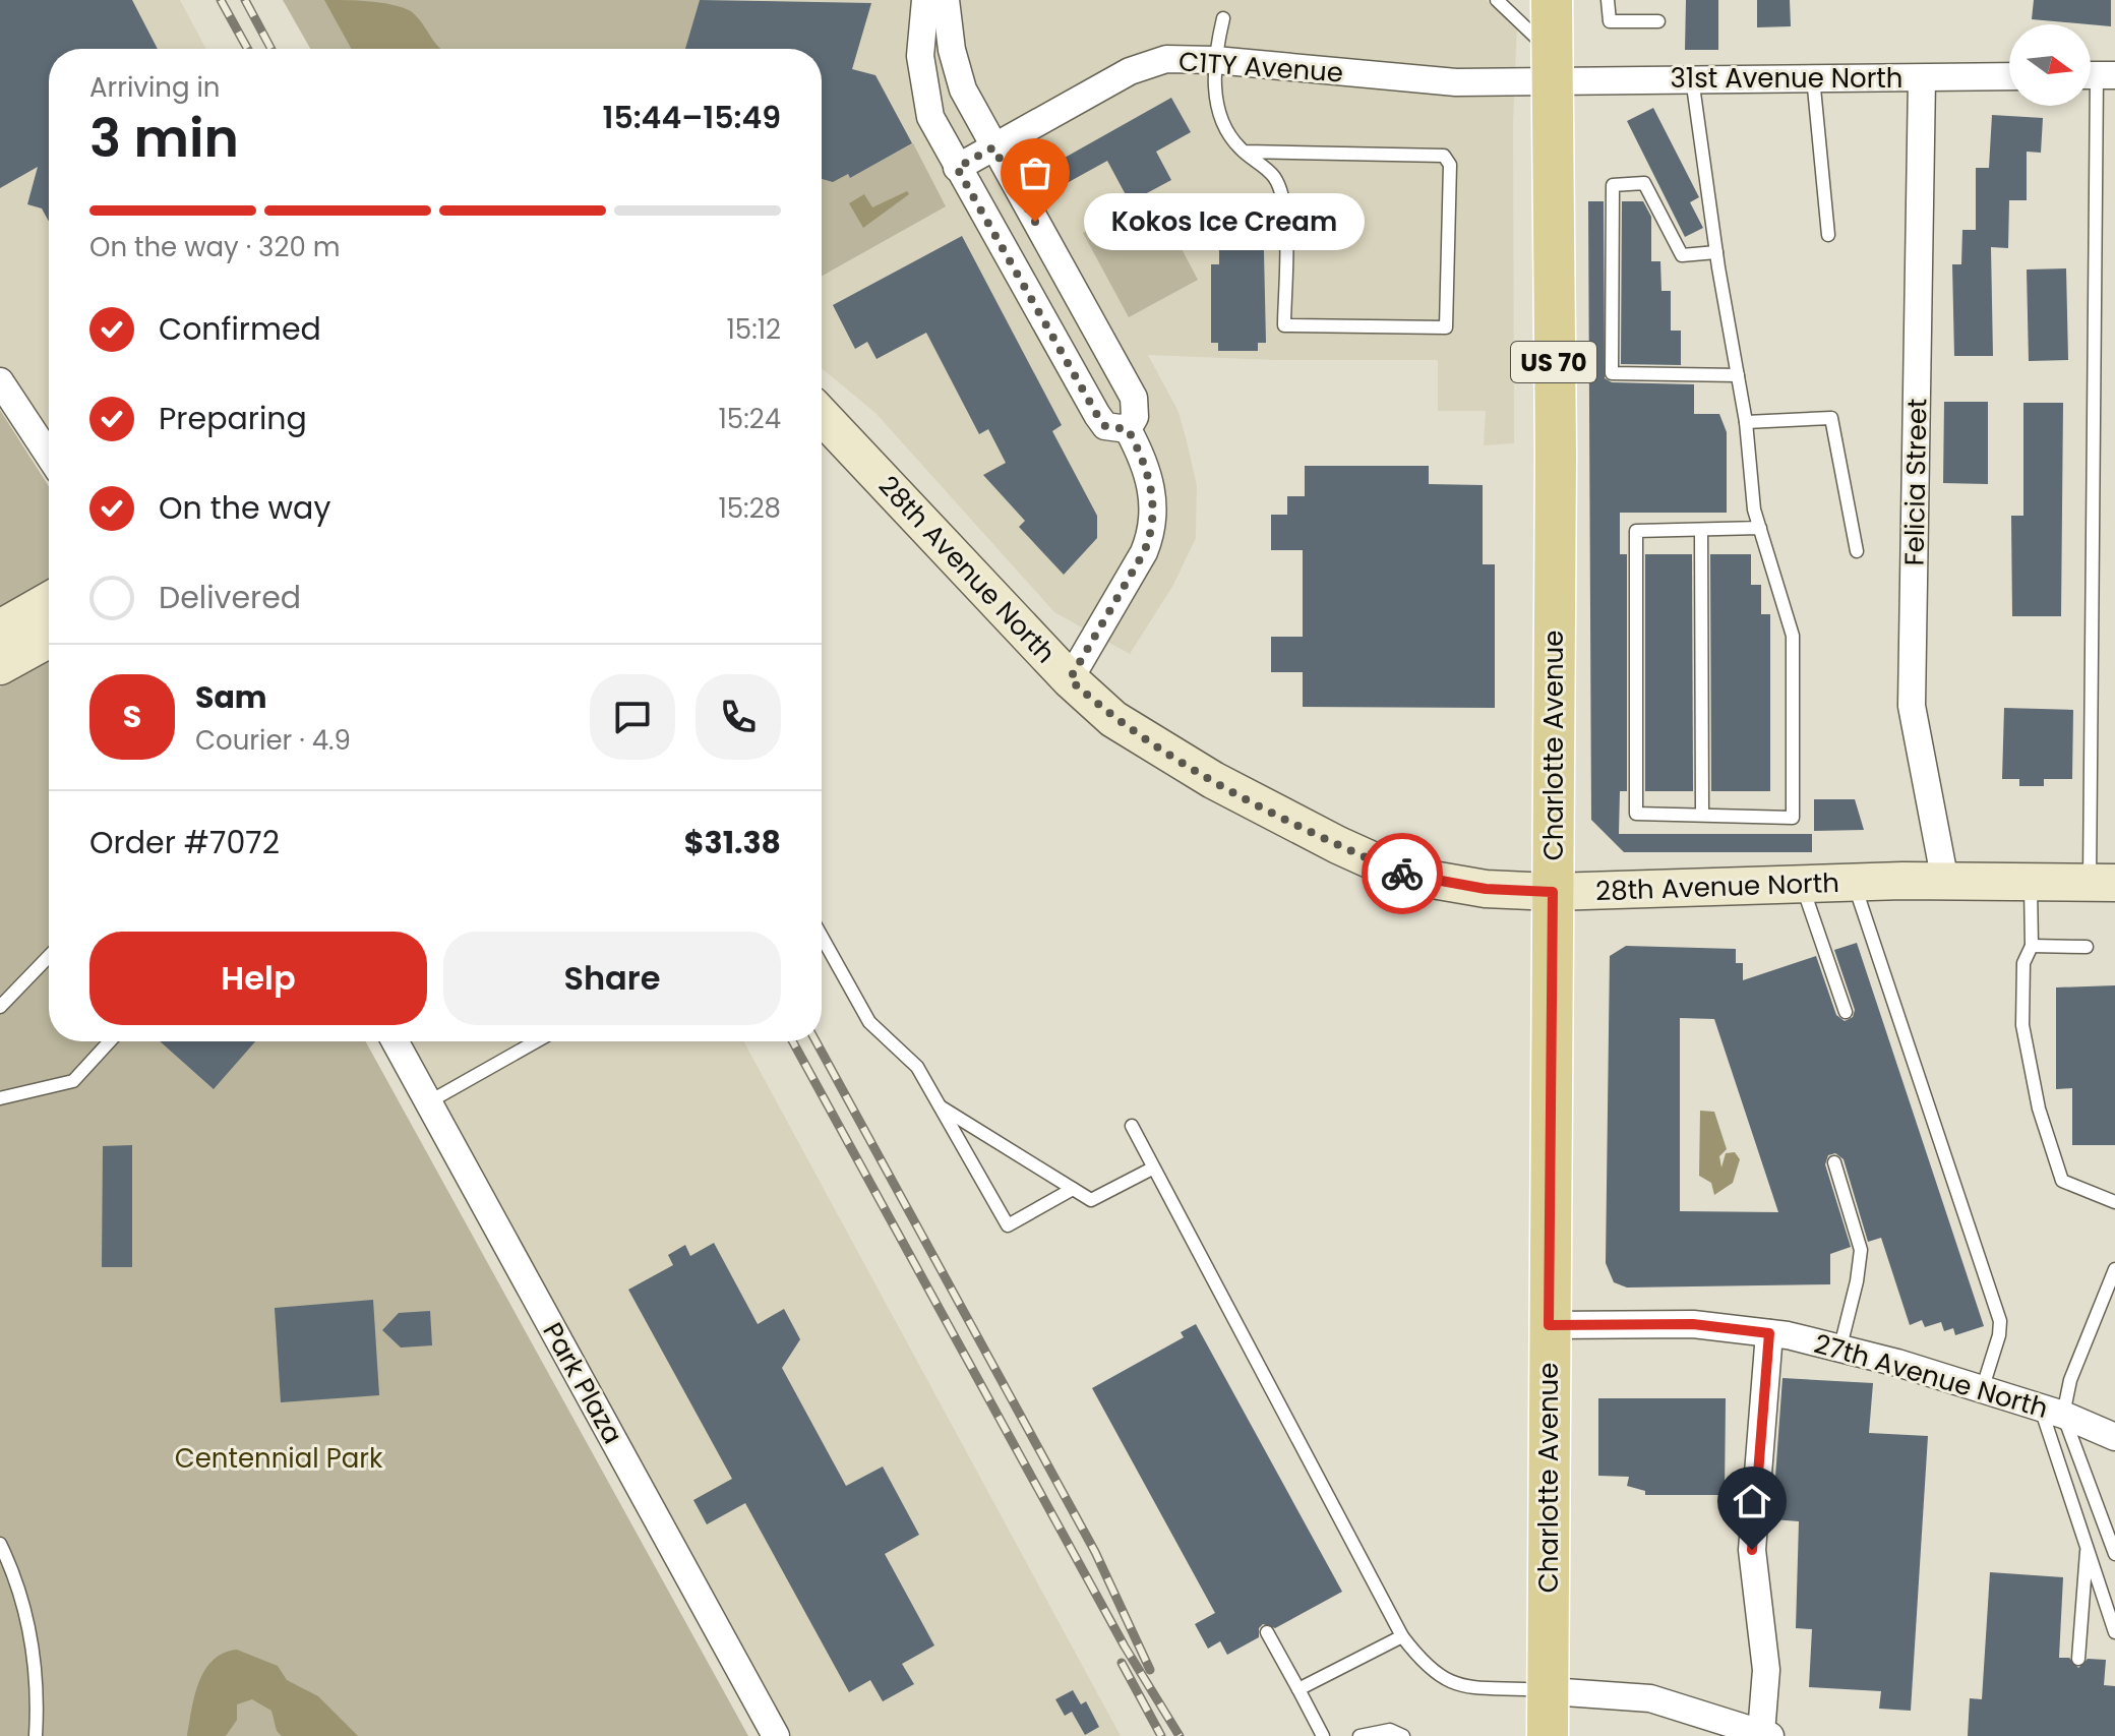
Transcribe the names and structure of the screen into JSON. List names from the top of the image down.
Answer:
{
  "streets": {
    "main road": ["US 70", "28th Avenue North", "Charlotte Avenue"],
    "street": [
      "C1TY Avenue",
      "31st Avenue North",
      "Felicia Street",
      "27th Avenue North",
      "Park Plaza"
    ]
  },
  "crossings": [
    ["C1TY Avenue", "31st Avenue North"],
    ["C1TY Avenue", "Charlotte Avenue"],
    ["31st Avenue North", "Felicia Street"],
    ["31st Avenue North", "Charlotte Avenue"],
    ["Felicia Street", "28th Avenue North"],
    ["28th Avenue North", "Charlotte Avenue"],
    ["Charlotte Avenue", "27th Avenue North"]
  ],
  "parks": ["Centennial Park"],
  "places": ["Kokos Ice Cream"],
  "north": "right",
  "page": {
    "heading": ["3 min", "Arriving in", "15:44–15:49"],
    "panel": [
      "Sam",
      "Courier · 4.9",
      "Order #7072",
      "$31.38"
    ],
    "bar": "On the way · 320 m",
    "bubble": "Kokos Ice Cream",
    "list": [
      ["Confirmed", "15:12"],
      ["Preparing", "15:24"],
      ["On the way", "15:28"],
      "Delivered"
    ],
    "round": "S",
    "buttons": ["Help", "Share"]
  }
}
